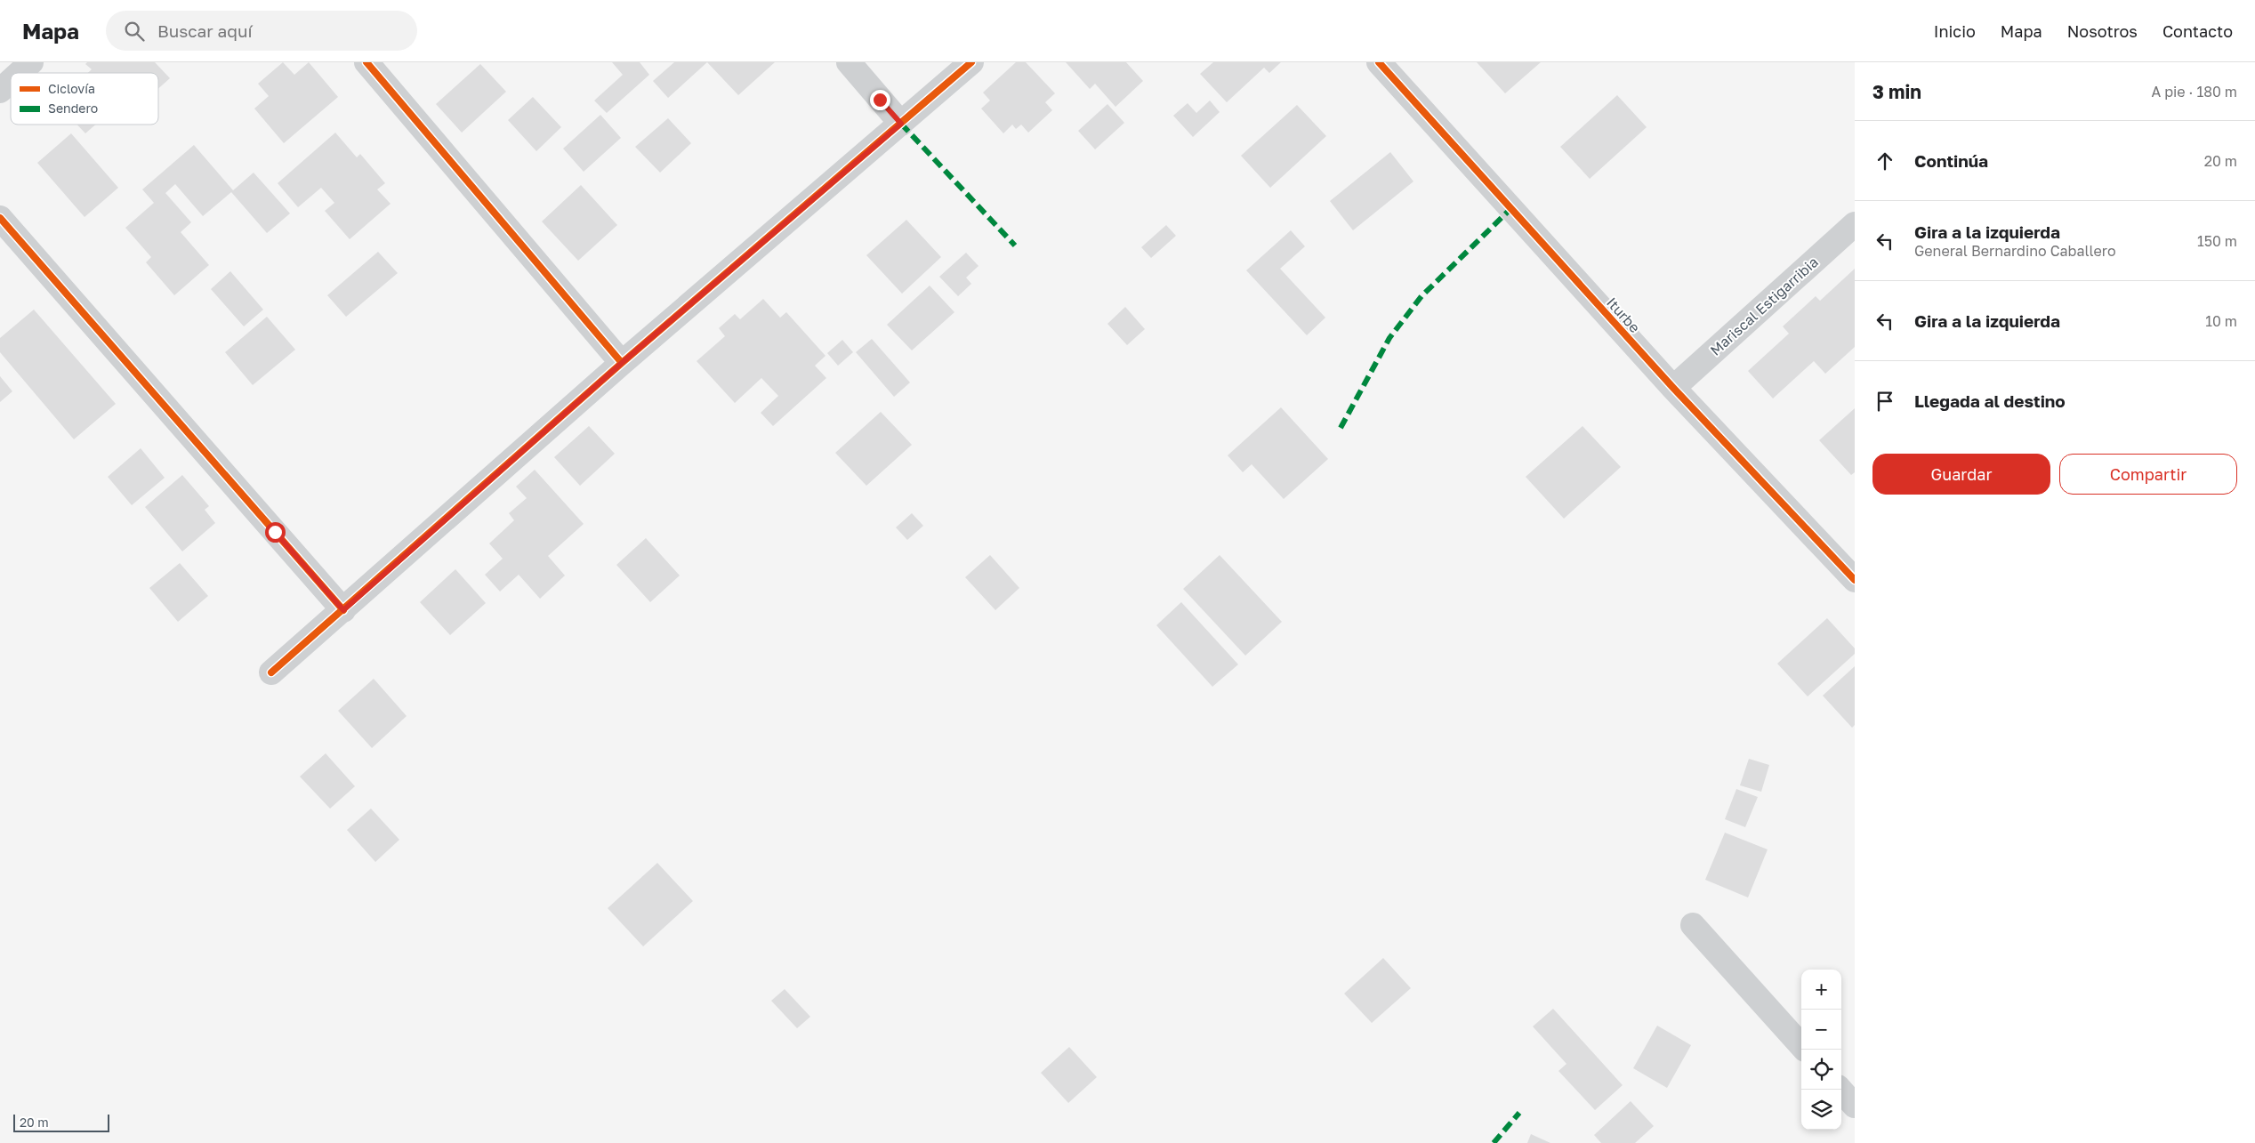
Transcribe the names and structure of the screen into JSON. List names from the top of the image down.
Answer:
{
  "streets": {
    "street": ["Mariscal Estigarribia", "Iturbe"]
  },
  "crossings": [
    ["Mariscal Estigarribia", "Iturbe"]
  ],
  "legend": ["Ciclovía", "Sendero"],
  "scale_bar": "20 m",
  "page": {
    "header": "Mapa",
    "search": "Buscar aquí",
    "nav": [
      "Inicio",
      "Mapa",
      "Nosotros",
      "Contacto"
    ],
    "heading": ["3 min", "A pie · 180 m"],
    "list": [
      ["Continúa", "20 m"],
      ["Gira a la izquierda", "General Bernardino Caballero", "150 m"],
      ["Gira a la izquierda", "10 m"],
      "Llegada al destino"
    ],
    "buttons": ["Guardar", "Compartir"],
    "map_buttons": ["+", "−"],
    "scale": "20 m"
  }
}
